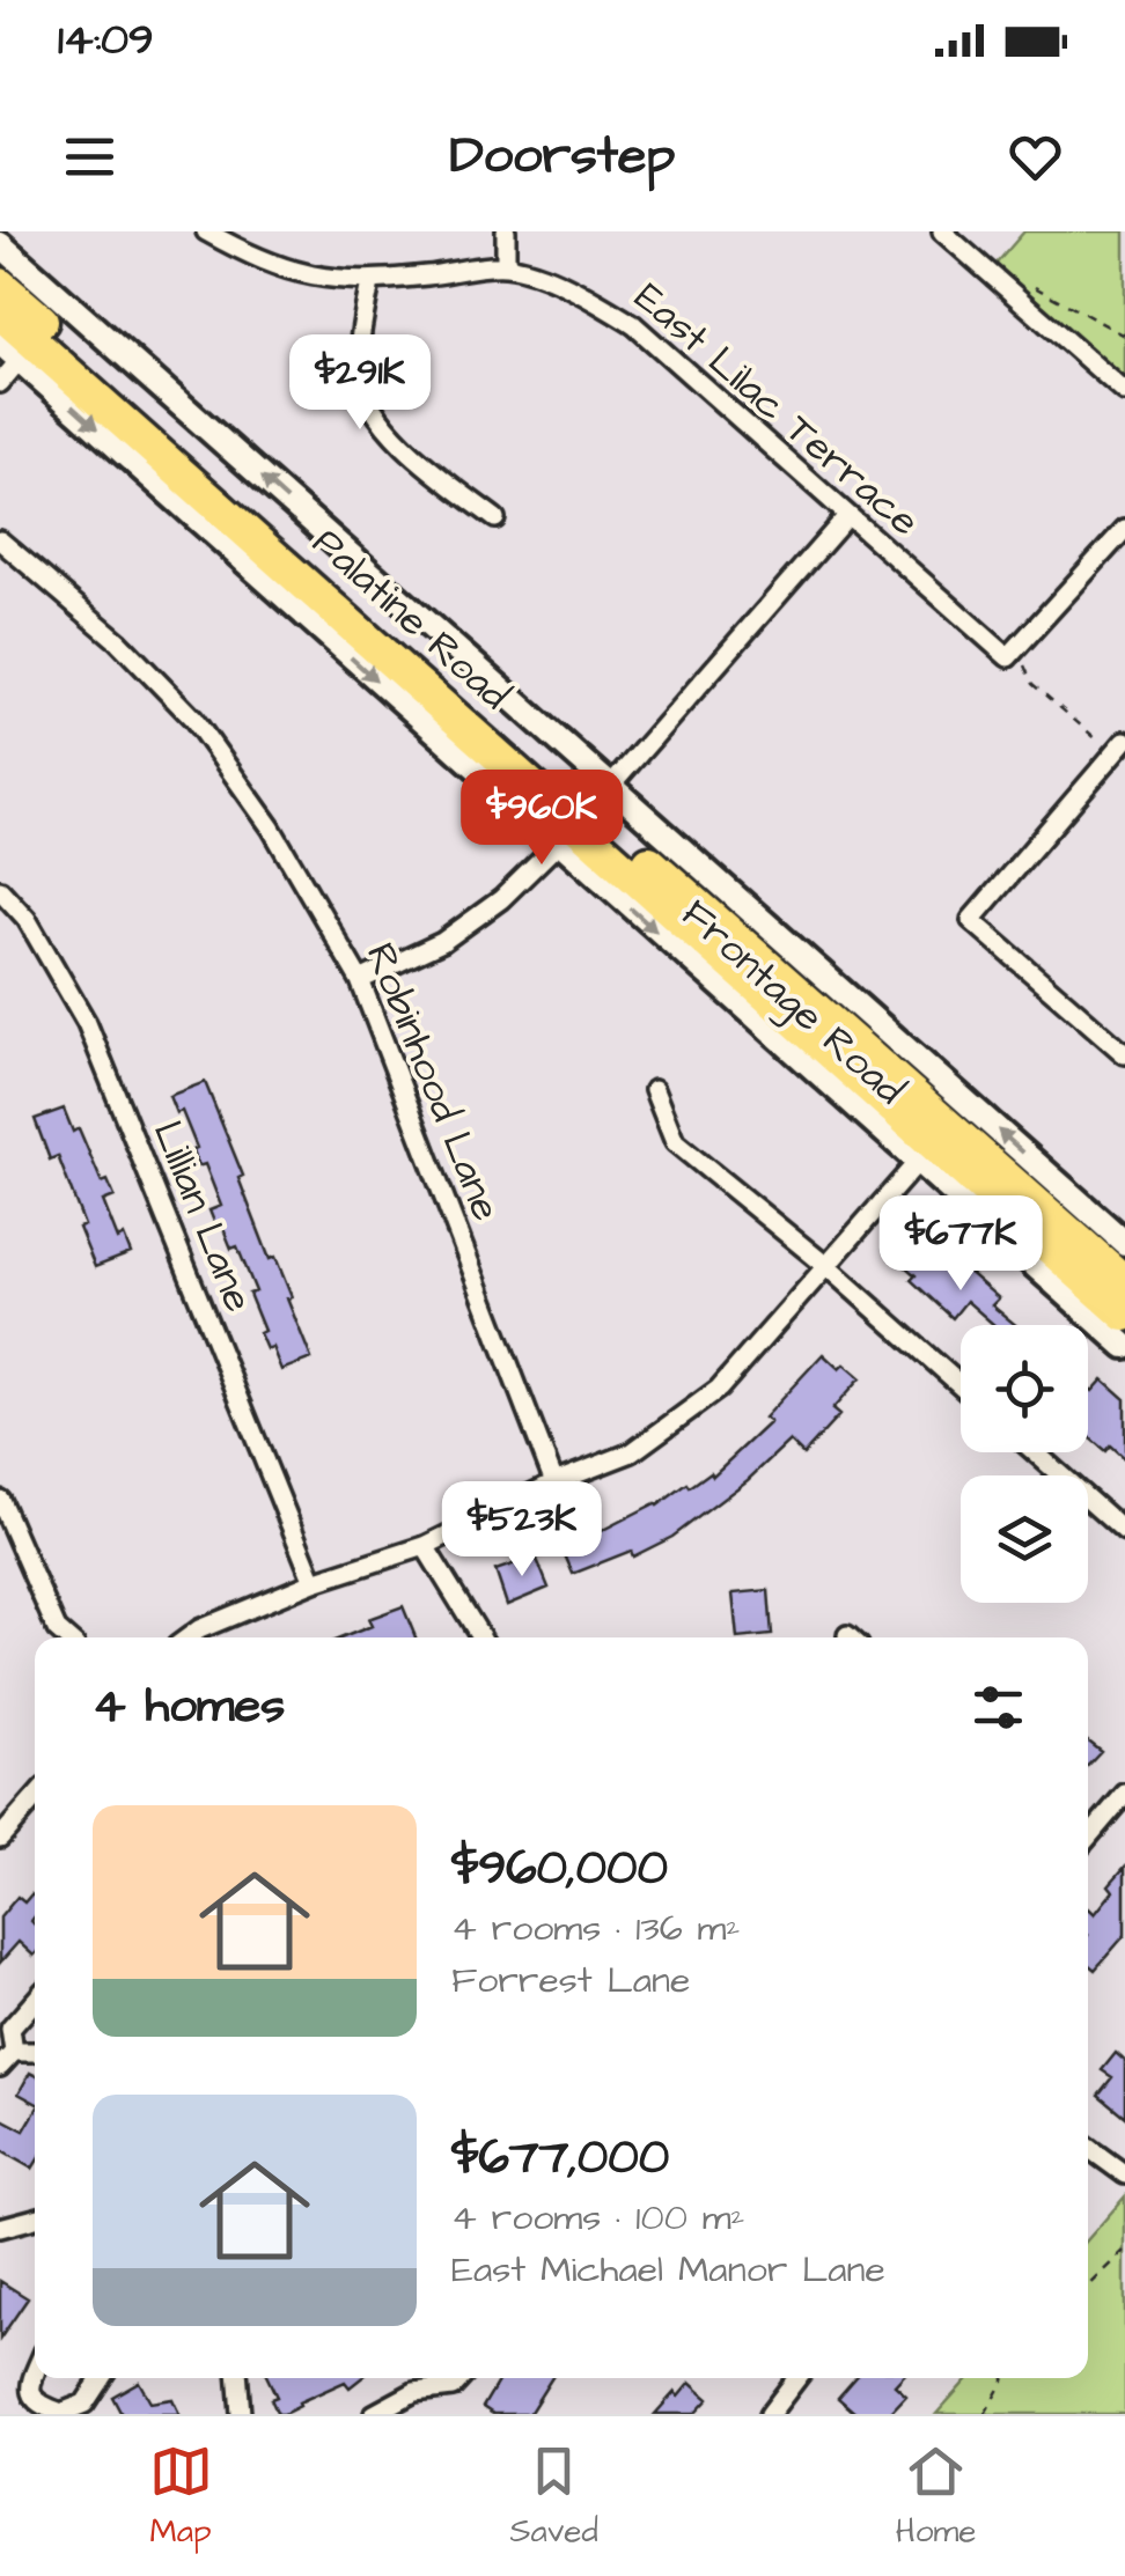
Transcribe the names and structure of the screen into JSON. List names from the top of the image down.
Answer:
{
  "streets": {
    "highway": ["Palatine Road"],
    "street": [
      "East Lilac Terrace",
      "Frontage Road",
      "Robinhood Lane",
      "Lillian Lane"
    ]
  },
  "page": {
    "status": "14:09",
    "header": "Doorstep",
    "price": [
      "$291K",
      "$960K",
      "$677K",
      "$523K"
    ],
    "heading": "4 homes",
    "list": [
      {
        "name": "$960,000",
        "note": "4 rooms · 136 m² · Forrest Lane"
      },
      {
        "name": "$677,000",
        "note": "4 rooms · 100 m² · East Michael Manor Lane"
      }
    ],
    "tabs": ["Map", "Saved", "Home"]
  }
}
